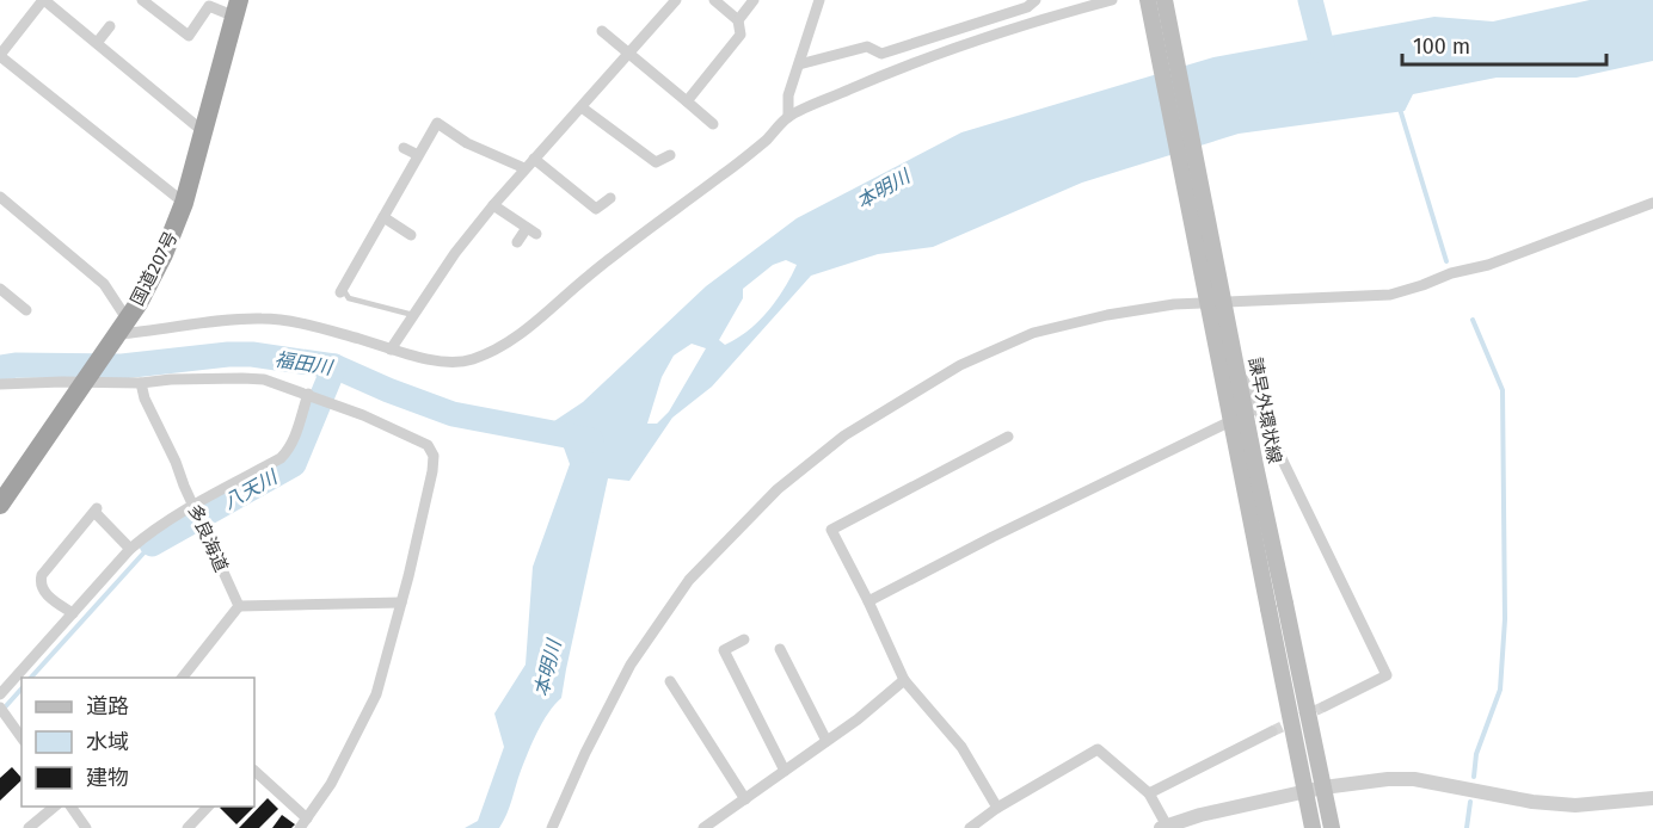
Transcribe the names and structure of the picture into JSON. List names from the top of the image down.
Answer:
{
  "streets": {
    "highway": ["国道207号"],
    "main road": ["諫早外環状線"],
    "street": ["多良海道"]
  },
  "water": ["本明川", "福田川", "八天川"],
  "legend": ["道路", "水域", "建物"],
  "scale_bar": "100 m"
}
